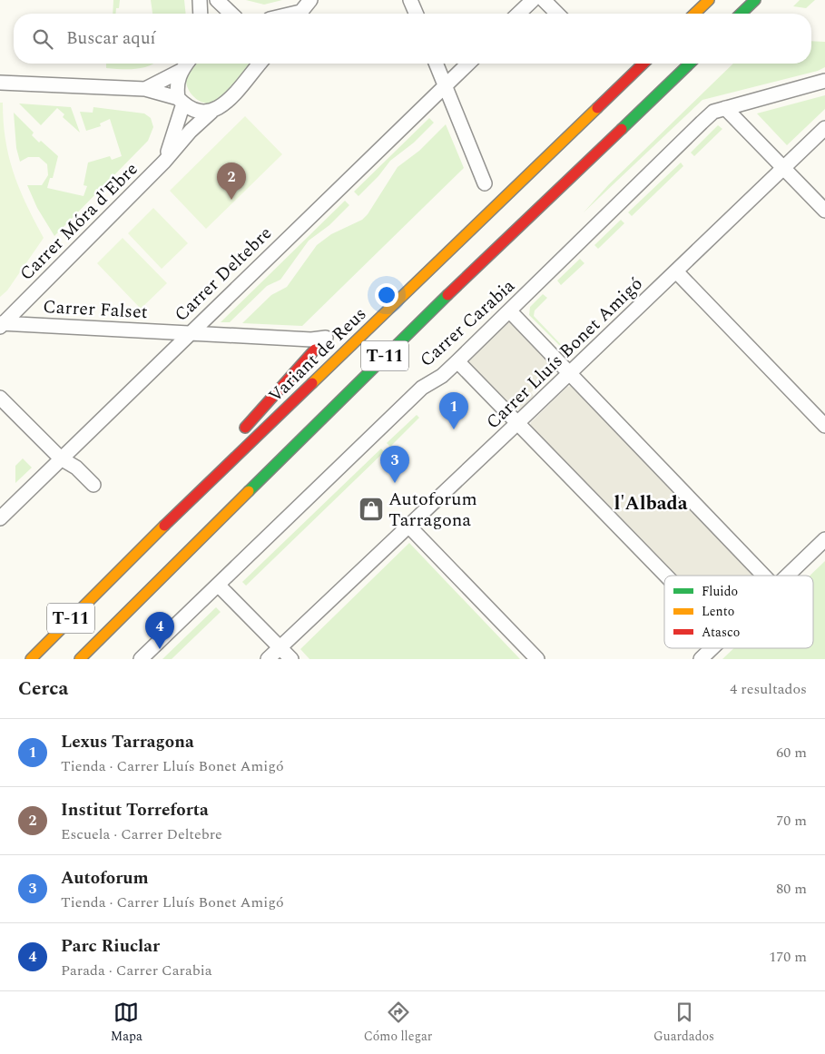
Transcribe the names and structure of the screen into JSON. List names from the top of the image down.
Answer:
{
  "streets": {
    "highway": ["Variant de Reus", "T-11"],
    "street": [
      "Carrer Móra d'Ebre",
      "Carrer Deltebre",
      "Carrer Falset",
      "Carrer Carabia",
      "Carrer Lluís Bonet Amigó"
    ]
  },
  "crossings": [
    ["Carrer Móra d'Ebre", "Carrer Falset"],
    ["Carrer Deltebre", "Carrer Falset"]
  ],
  "districts": ["l'Albada"],
  "places": {
    "shop": ["Autoforum Tarragona"]
  },
  "legend": ["Fluido", "Lento", "Atasco"],
  "page": {
    "search": "Buscar aquí",
    "pins": [
      "2",
      "1",
      "3",
      "4"
    ],
    "heading": ["Cerca", "4 resultados"],
    "list": [
      {
        "mark": "1",
        "name": "Lexus Tarragona",
        "note": "Tienda · Carrer Lluís Bonet Amigó",
        "value": "60 m"
      },
      {
        "mark": "2",
        "name": "Institut Torreforta",
        "note": "Escuela · Carrer Deltebre",
        "value": "70 m"
      },
      {
        "mark": "3",
        "name": "Autoforum",
        "note": "Tienda · Carrer Lluís Bonet Amigó",
        "value": "80 m"
      },
      {
        "mark": "4",
        "name": "Parc Riuclar",
        "note": "Parada · Carrer Carabia",
        "value": "170 m"
      }
    ],
    "nav": ["Mapa", "Cómo llegar", "Guardados"]
  }
}
